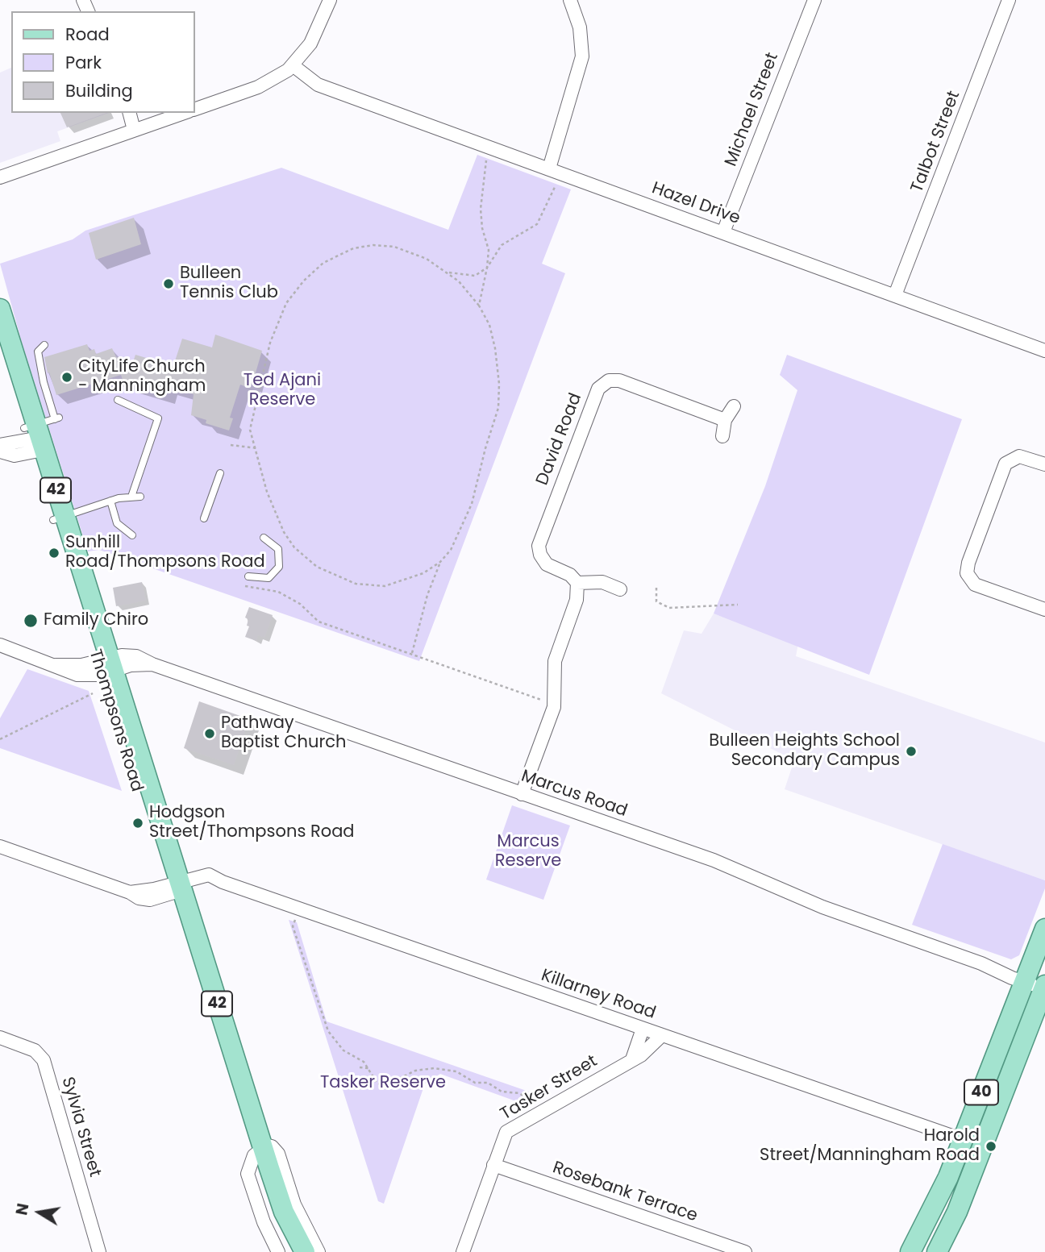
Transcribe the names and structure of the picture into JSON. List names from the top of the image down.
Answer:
{
  "streets": {
    "main road": ["42", "Thompsons Road", "40"],
    "street": [
      "Michael Street",
      "Talbot Street",
      "Hazel Drive",
      "David Road",
      "Marcus Road",
      "Killarney Road",
      "Tasker Street",
      "Sylvia Street",
      "Rosebank Terrace"
    ]
  },
  "crossings": [
    ["Michael Street", "Hazel Drive"],
    ["Talbot Street", "Hazel Drive"],
    ["Thompsons Road", "Marcus Road"],
    ["Thompsons Road", "Killarney Road"],
    ["Marcus Road", "40"],
    ["Killarney Road", "Tasker Street"],
    ["Killarney Road", "40"],
    ["Tasker Street", "Rosebank Terrace"]
  ],
  "parks": ["Ted Ajani Reserve", "Marcus Reserve", "Tasker Reserve"],
  "places": [
    "Bulleen Tennis Club",
    "CityLife Church - Manningham",
    "Sunhill Road/Thompsons Road",
    "Family Chiro",
    "Pathway Baptist Church",
    "Bulleen Heights School Secondary Campus",
    "Hodgson Street/Thompsons Road",
    "Harold Street/Manningham Road"
  ],
  "legend": ["Road", "Park", "Building"],
  "north": "left"
}
